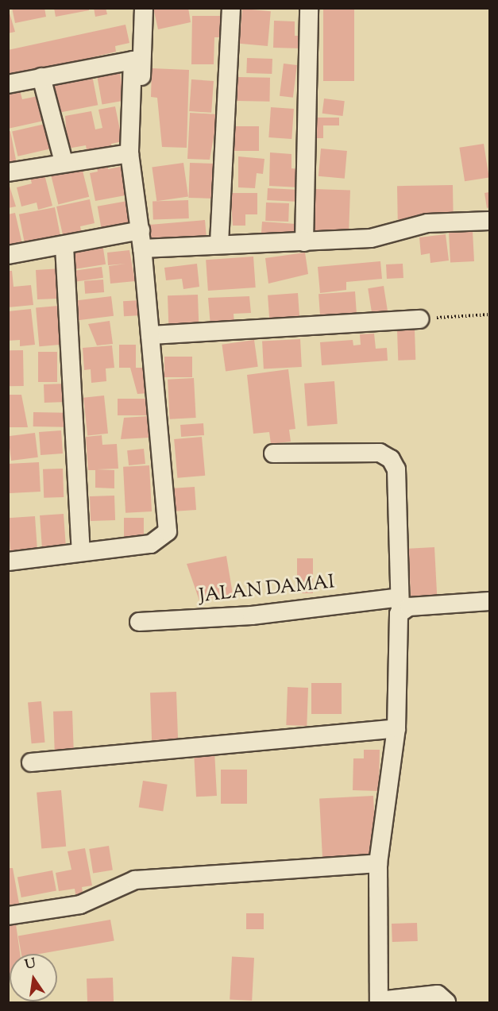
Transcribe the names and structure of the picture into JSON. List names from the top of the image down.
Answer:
{
  "streets": {
    "street": ["JALAN DAMAI"]
  },
  "north": "top"
}
